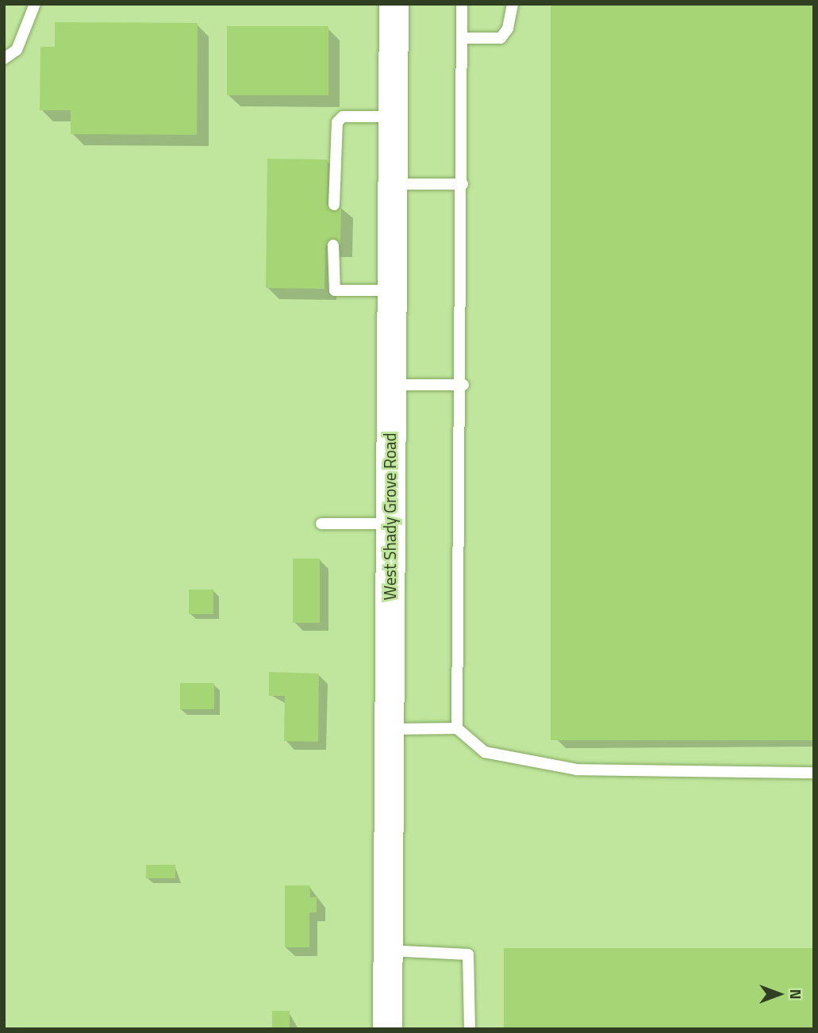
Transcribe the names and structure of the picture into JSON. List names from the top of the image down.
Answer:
{
  "streets": {
    "main road": ["West Shady Grove Road"]
  },
  "north": "right"
}
